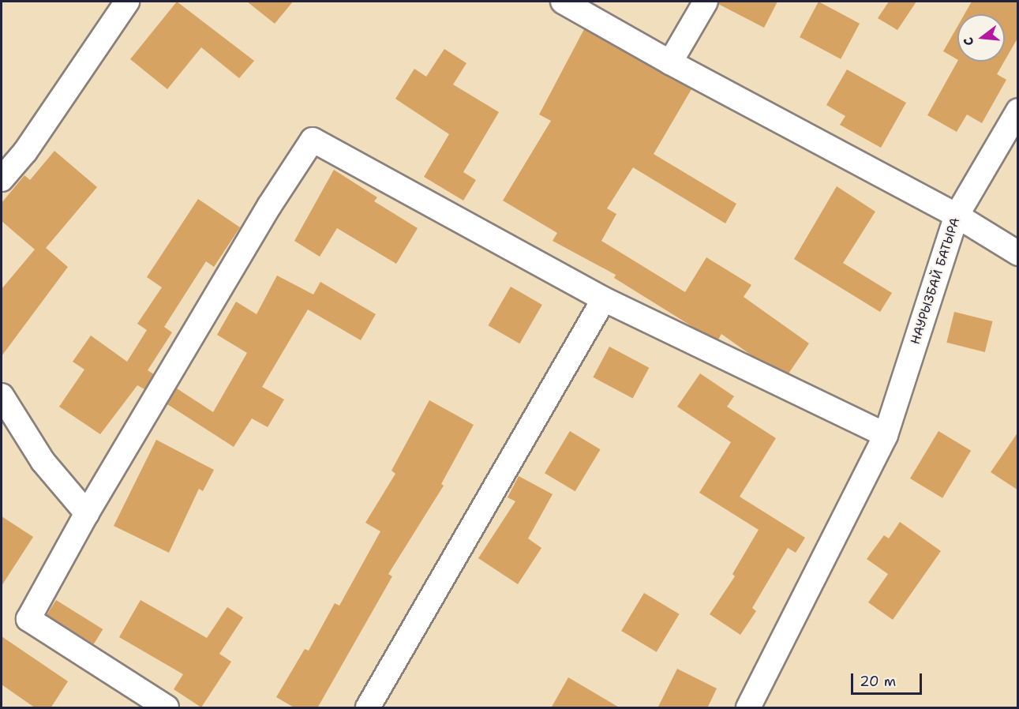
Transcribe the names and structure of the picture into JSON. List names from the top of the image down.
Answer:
{
  "streets": {
    "street": ["НАУРЫЗБАЙ БАТЫРА"]
  },
  "scale_bar": "20 m",
  "north": "left"
}
